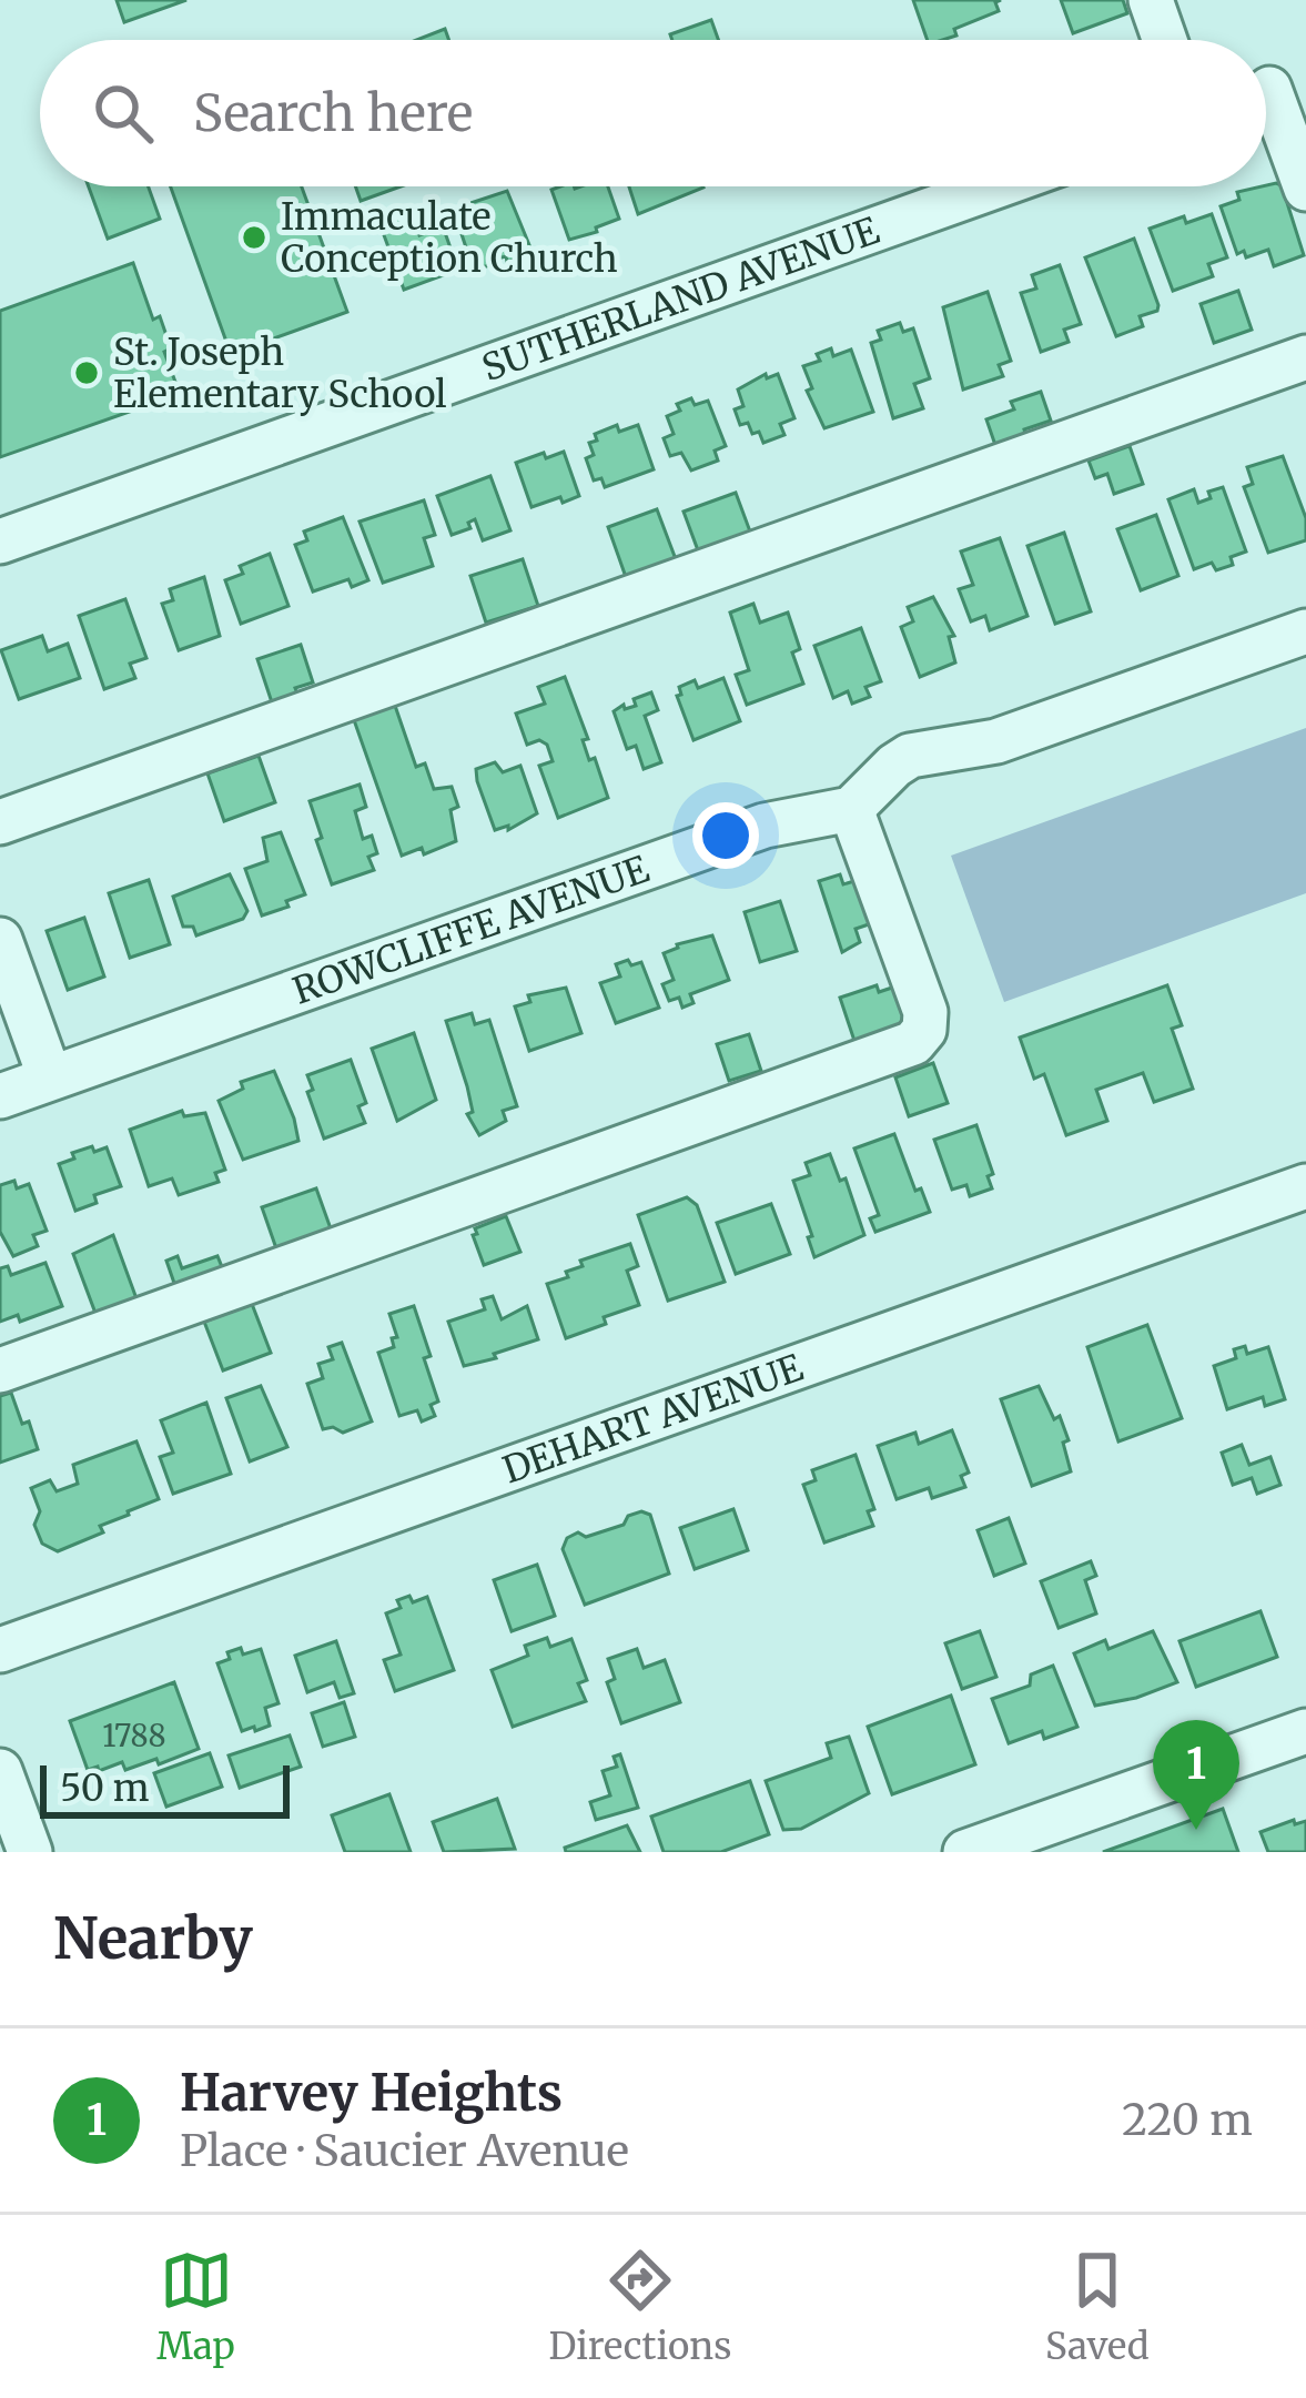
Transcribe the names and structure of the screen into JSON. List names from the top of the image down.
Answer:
{
  "streets": {
    "street": ["SUTHERLAND AVENUE", "ROWCLIFFE AVENUE", "DEHART AVENUE"]
  },
  "places": ["Immaculate Conception Church", "St. Joseph Elementary School"],
  "house_numbers": ["1788"],
  "scale_bar": "50 m",
  "page": {
    "search": "Search here",
    "pins": "1",
    "scale": "50 m",
    "heading": "Nearby",
    "list": [
      {
        "mark": "1",
        "name": "Harvey Heights",
        "note": "Place · Saucier Avenue",
        "value": "220 m"
      }
    ],
    "nav": ["Map", "Directions", "Saved"]
  }
}
